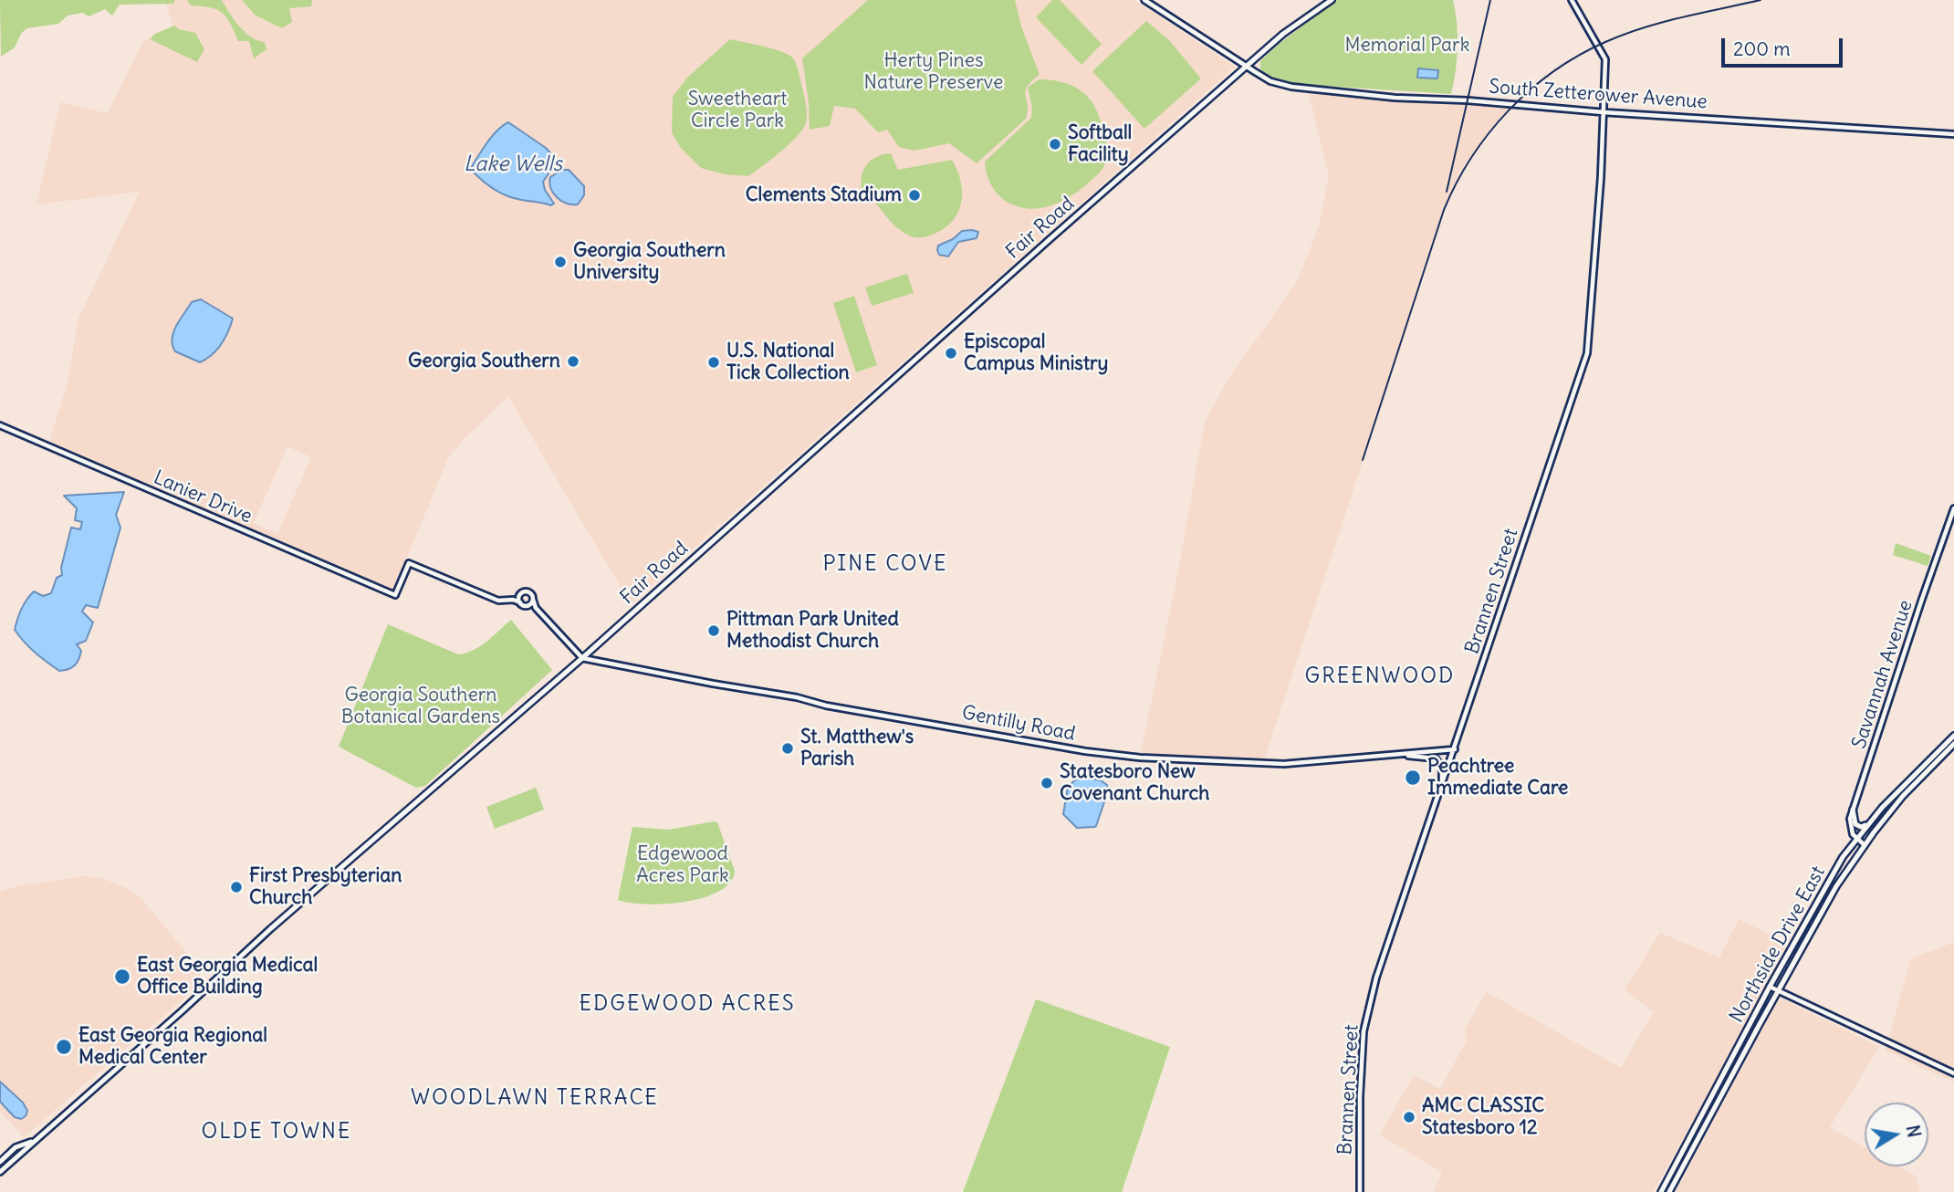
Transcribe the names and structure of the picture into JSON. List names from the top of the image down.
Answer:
{
  "streets": {
    "main road": ["Fair Road", "Northside Drive East"],
    "street": [
      "South Zetterower Avenue",
      "Lanier Drive",
      "Brannen Street",
      "Savannah Avenue",
      "Gentilly Road"
    ]
  },
  "crossings": [
    ["South Zetterower Avenue", "Fair Road"],
    ["South Zetterower Avenue", "Brannen Street"],
    ["Fair Road", "Gentilly Road"],
    ["Brannen Street", "Gentilly Road"],
    ["Savannah Avenue", "Northside Drive East"]
  ],
  "districts": [
    "PINE COVE",
    "GREENWOOD",
    "EDGEWOOD ACRES",
    "WOODLAWN TERRACE",
    "OLDE TOWNE"
  ],
  "water": ["Lake Wells"],
  "parks": [
    "Memorial Park",
    "Herty Pines Nature Preserve",
    "Sweetheart Circle Park",
    "Georgia Southern Botanical Gardens",
    "Edgewood Acres Park"
  ],
  "places": [
    "Softball Facility",
    "Clements Stadium",
    "Georgia Southern University",
    "Episcopal Campus Ministry",
    "Georgia Southern",
    "U.S. National Tick Collection",
    "Pittman Park United Methodist Church",
    "St. Matthew's Parish",
    "Peachtree Immediate Care",
    "Statesboro New Covenant Church",
    "First Presbyterian Church",
    "East Georgia Medical Office Building",
    "East Georgia Regional Medical Center",
    "AMC CLASSIC Statesboro 12"
  ],
  "scale_bar": "200 m",
  "north": "right"
}
